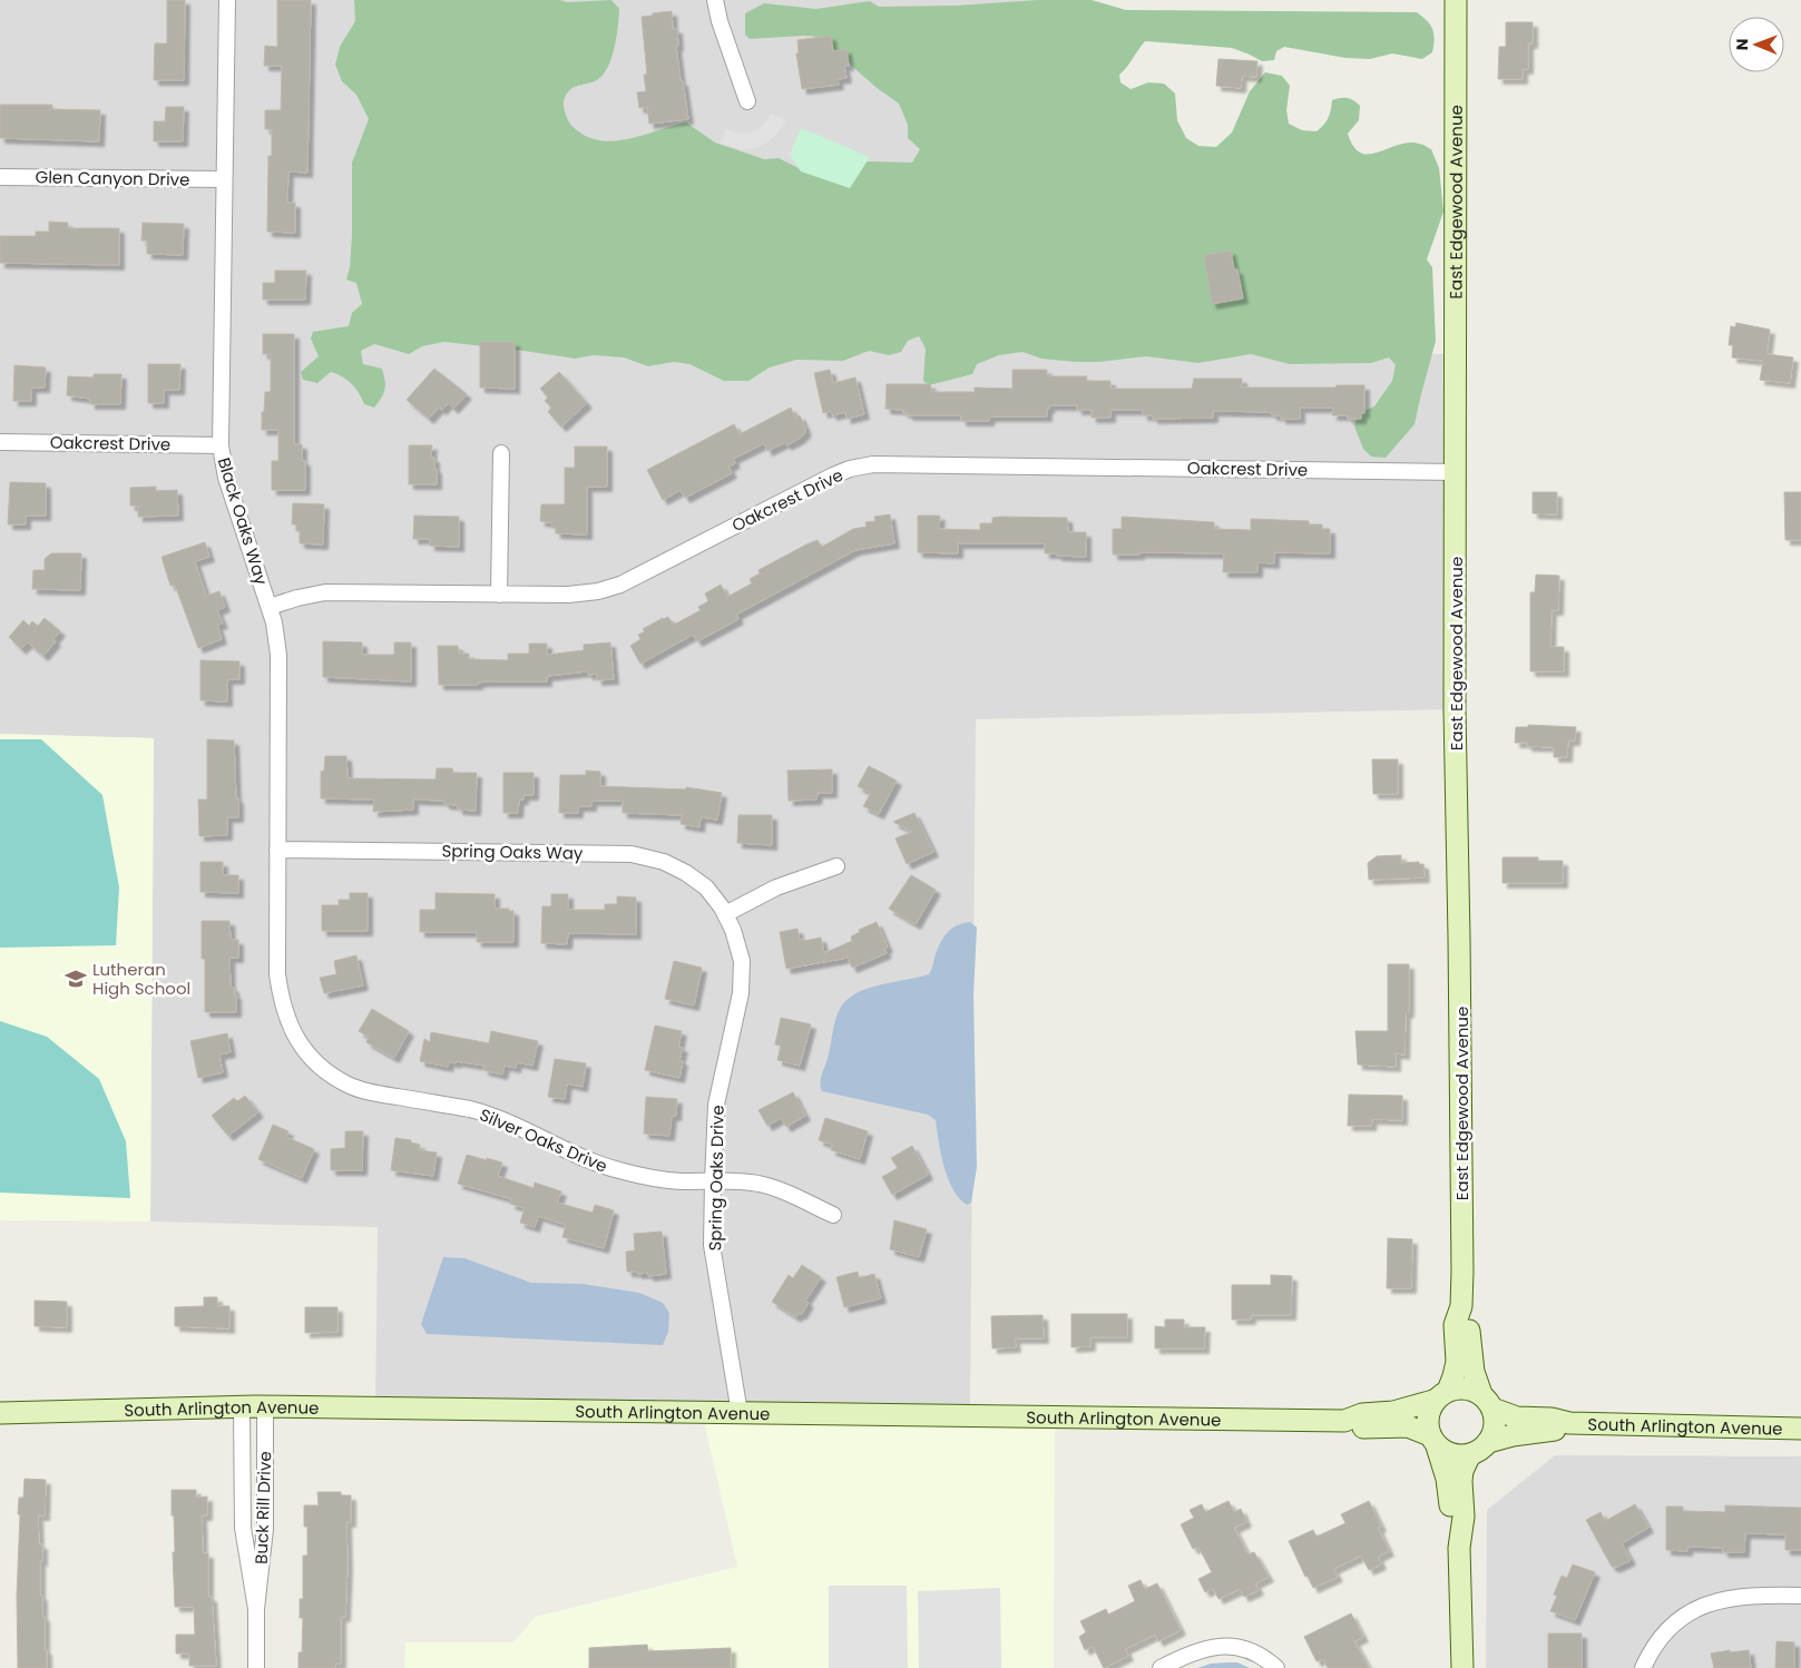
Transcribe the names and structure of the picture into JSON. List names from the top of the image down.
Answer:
{
  "streets": {
    "main road": ["East Edgewood Avenue", "South Arlington Avenue"],
    "street": [
      "Glen Canyon Drive",
      "Oakcrest Drive",
      "Black Oaks Way",
      "Spring Oaks Way",
      "Silver Oaks Drive",
      "Spring Oaks Drive",
      "Buck Rill Drive"
    ]
  },
  "crossings": [
    ["Glen Canyon Drive", "Black Oaks Way"],
    ["East Edgewood Avenue", "Oakcrest Drive"],
    ["Oakcrest Drive", "Black Oaks Way"],
    ["Black Oaks Way", "Spring Oaks Way"],
    ["Black Oaks Way", "Silver Oaks Drive"],
    ["Spring Oaks Way", "Spring Oaks Drive"],
    ["Silver Oaks Drive", "Spring Oaks Drive"],
    ["Spring Oaks Drive", "South Arlington Avenue"],
    ["South Arlington Avenue", "Buck Rill Drive"]
  ],
  "places": {
    "school or university": ["Lutheran High School"]
  },
  "north": "left"
}
